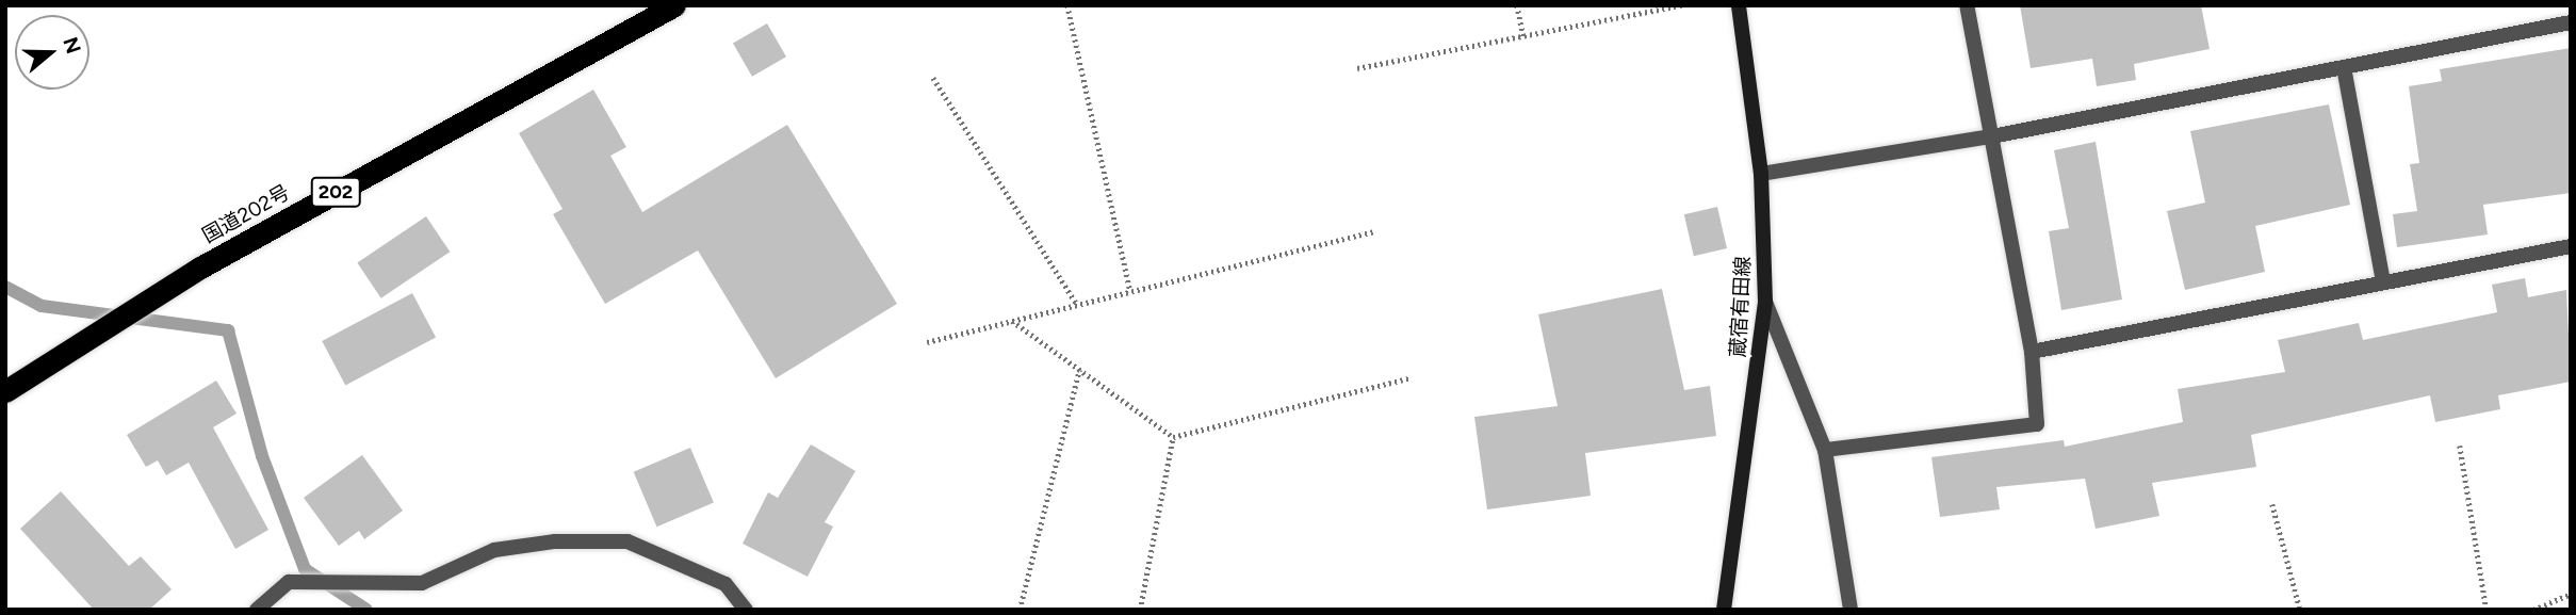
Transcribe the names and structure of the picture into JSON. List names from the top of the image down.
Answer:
{
  "streets": {
    "highway": ["202", "国道202号"],
    "main road": ["蔵宿有田線"]
  },
  "north": "right"
}
